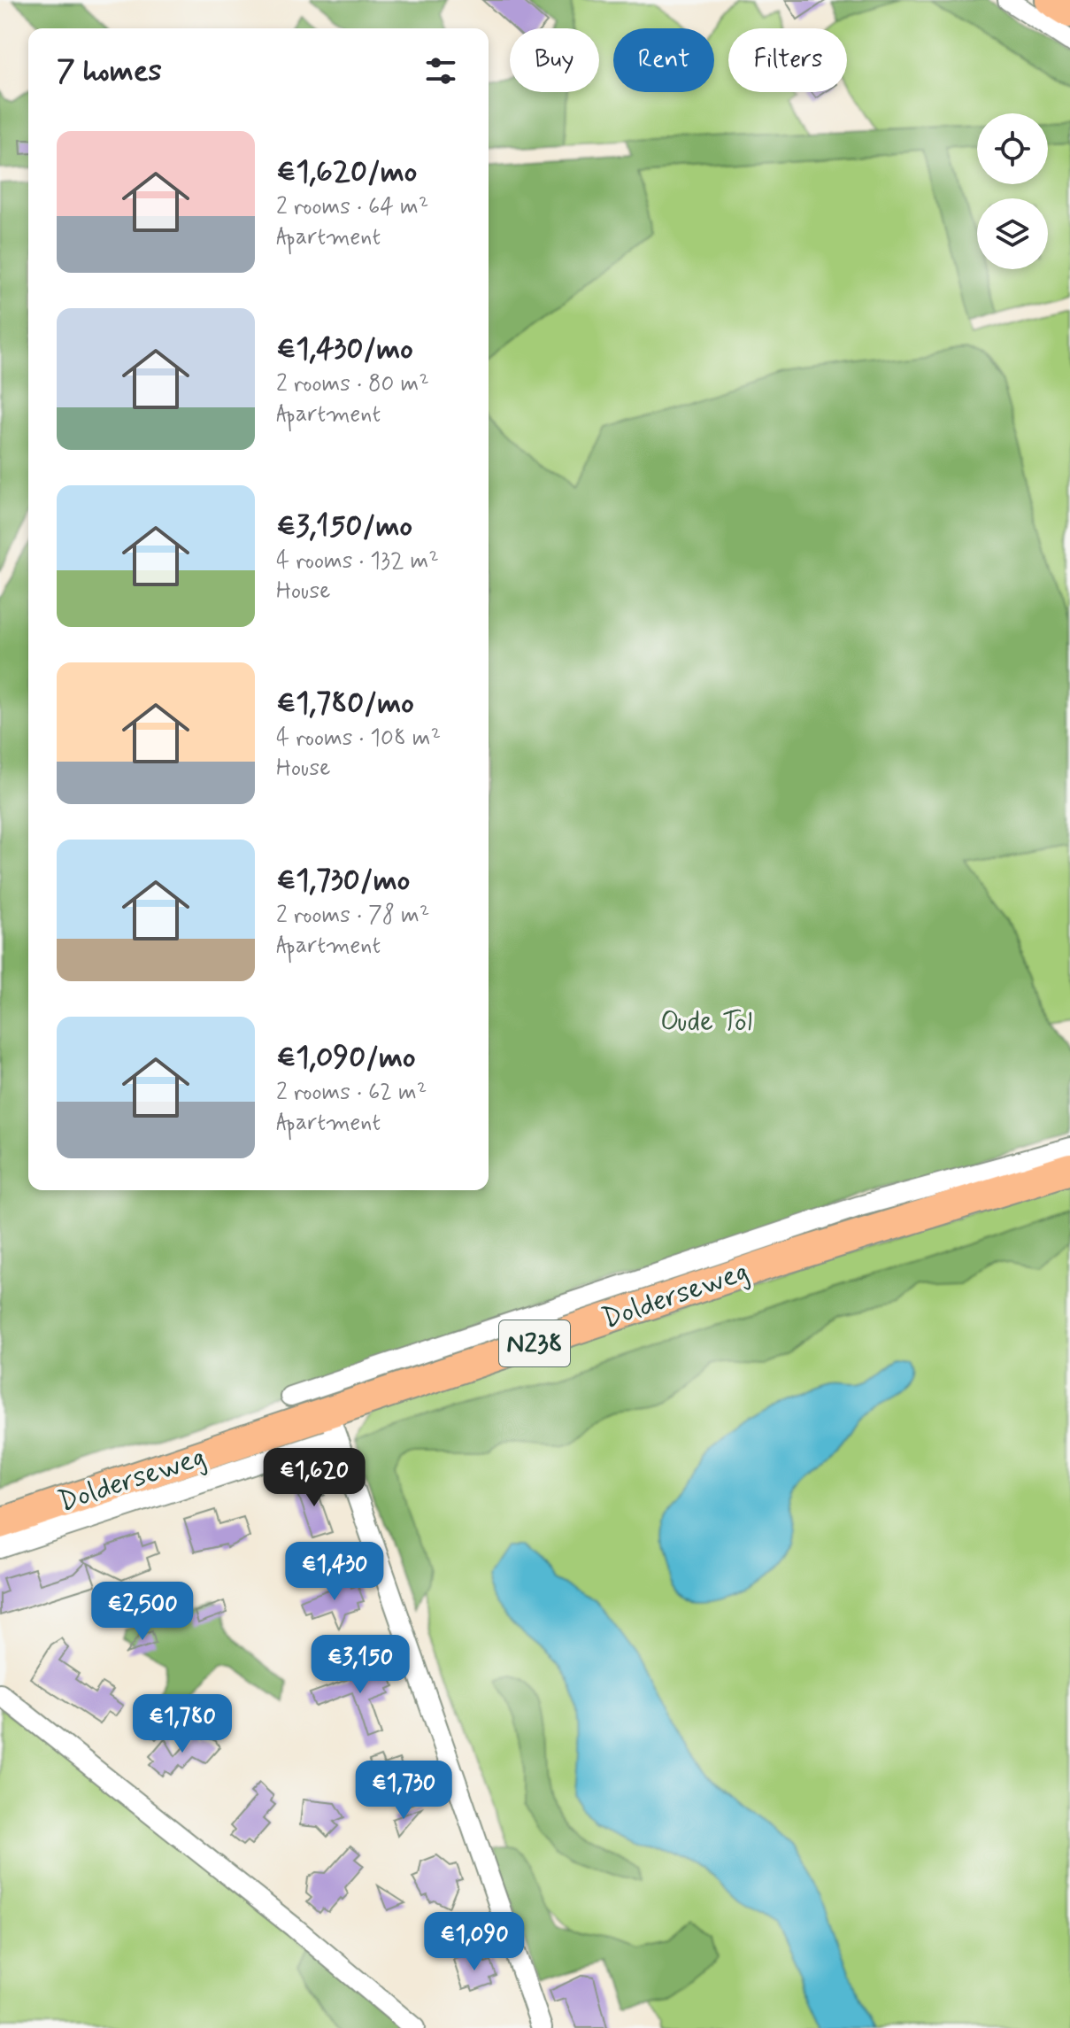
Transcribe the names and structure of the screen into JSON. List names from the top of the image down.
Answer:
{
  "streets": {
    "main road": ["Dolderseweg", "N238"]
  },
  "parks": ["Oude Tol"],
  "page": {
    "chip": ["Buy", "Rent", "Filters"],
    "heading": "7 homes",
    "list": [
      {
        "name": "€1,620/mo",
        "note": "2 rooms · 64 m² · Apartment"
      },
      {
        "name": "€1,430/mo",
        "note": "2 rooms · 80 m² · Apartment"
      },
      {
        "name": "€3,150/mo",
        "note": "4 rooms · 132 m² · House"
      },
      {
        "name": "€1,780/mo",
        "note": "4 rooms · 108 m² · House"
      },
      {
        "name": "€1,730/mo",
        "note": "2 rooms · 78 m² · Apartment"
      },
      {
        "name": "€1,090/mo",
        "note": "2 rooms · 62 m² · Apartment"
      }
    ],
    "price": [
      "€1,620",
      "€1,430",
      "€2,500",
      "€3,150",
      "€1,780",
      "€1,730",
      "€1,090"
    ]
  }
}
